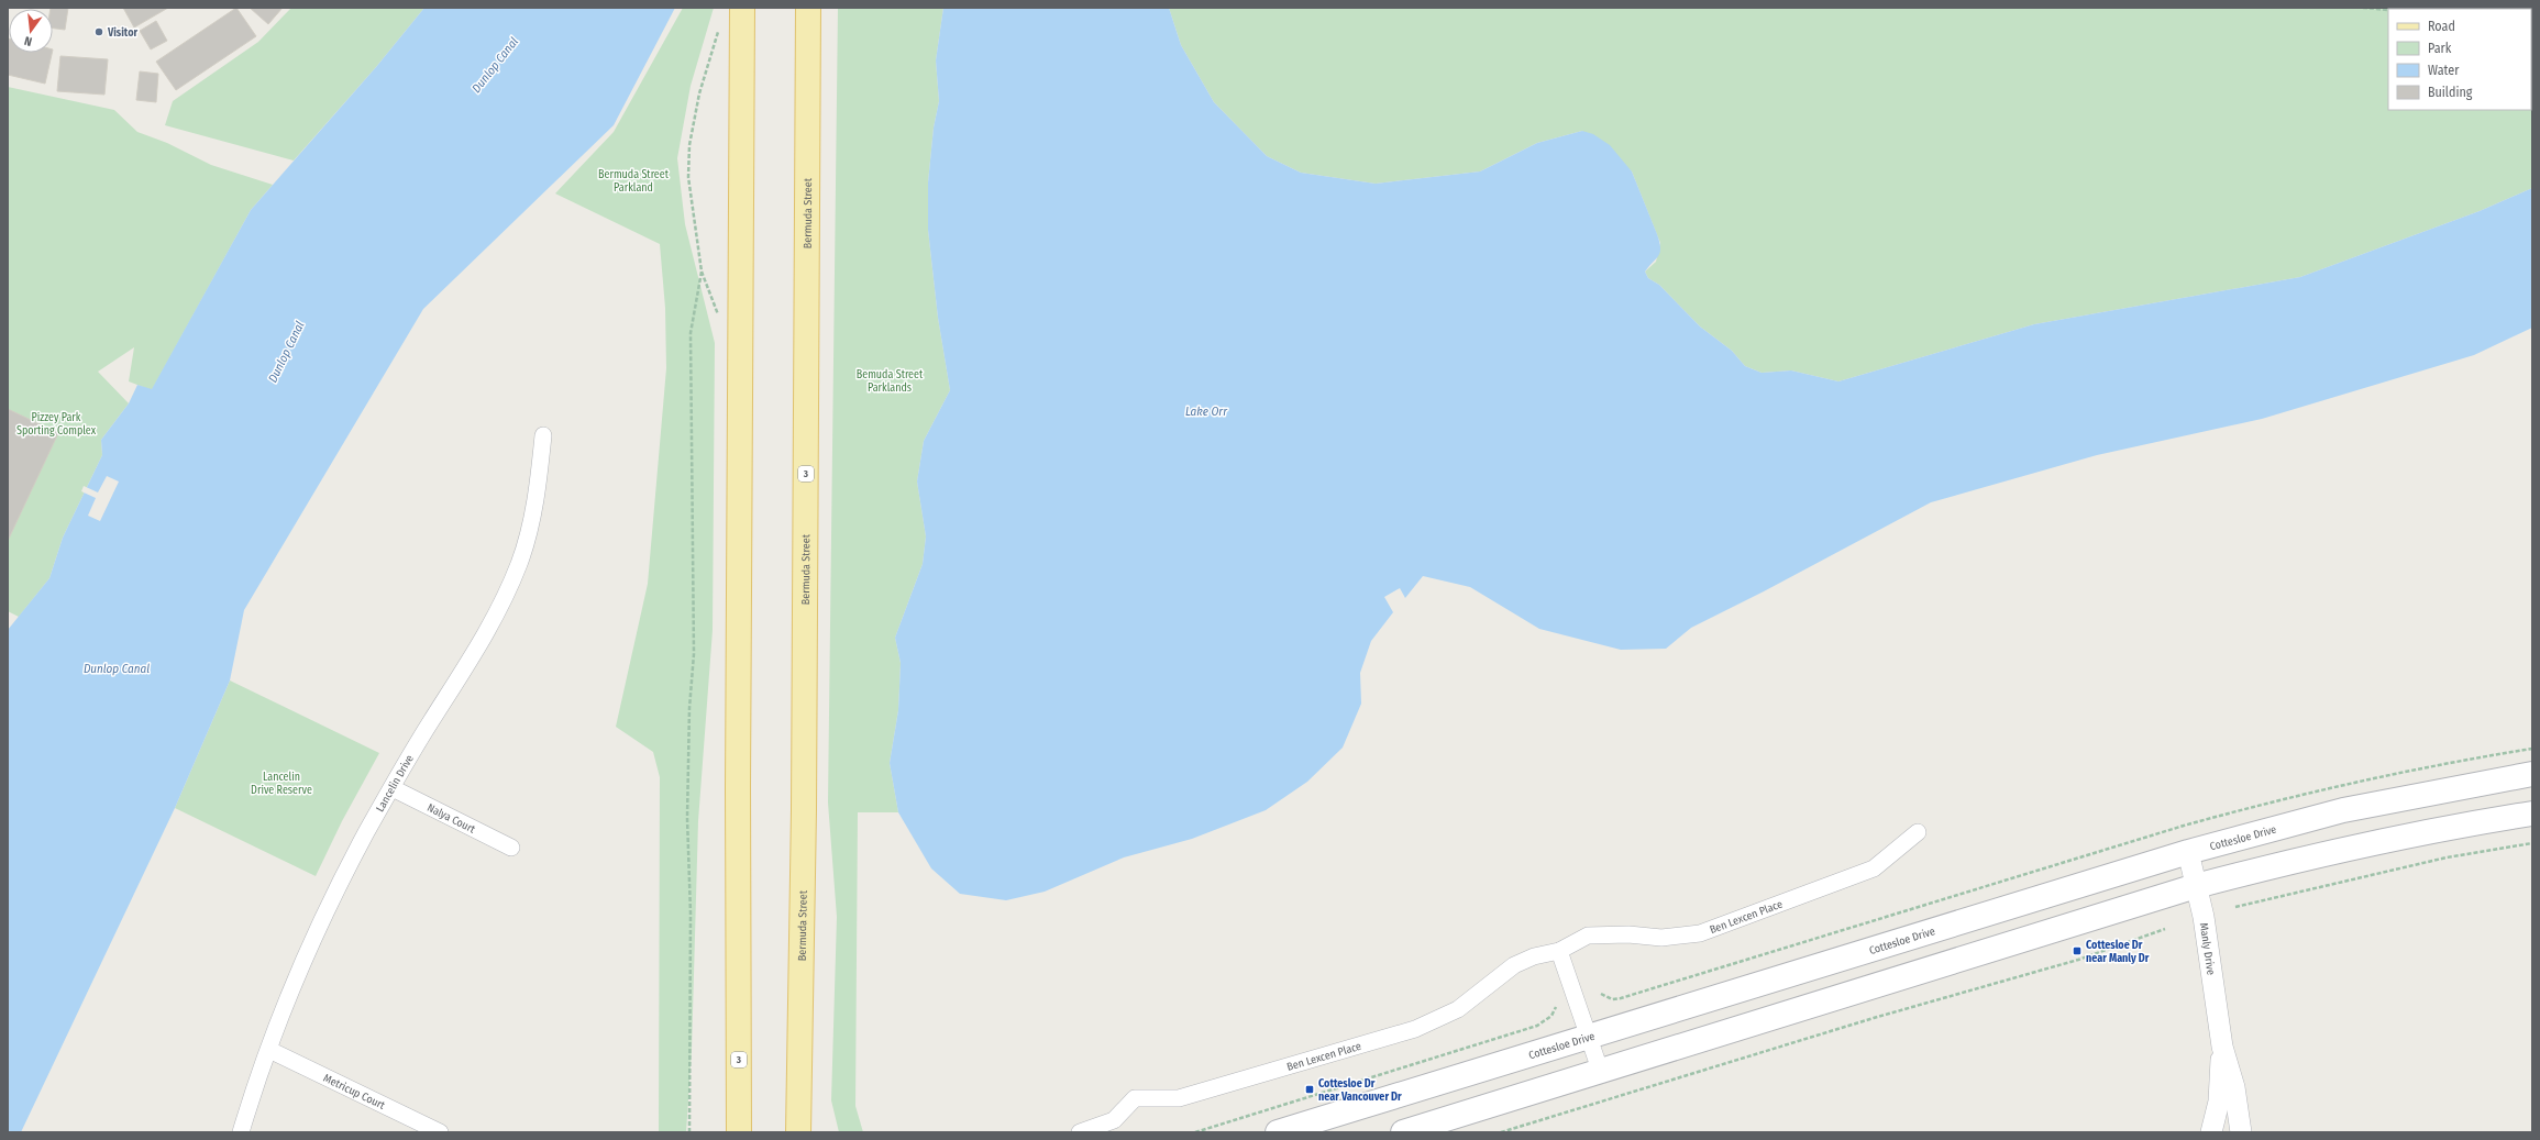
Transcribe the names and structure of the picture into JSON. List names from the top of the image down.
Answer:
{
  "streets": {
    "main road": ["Bermuda Street", "3", "Cottesloe Drive"],
    "street": [
      "Lancelin Drive",
      "Nalya Court",
      "Ben Lexcen Place",
      "Manly Drive",
      "Metricup Court"
    ]
  },
  "crossings": [
    ["Lancelin Drive", "Nalya Court"],
    ["Lancelin Drive", "Metricup Court"],
    ["Cottesloe Drive", "Manly Drive"]
  ],
  "water": ["Dunlop Canal", "Lake Orr"],
  "parks": [
    "Bermuda Street Parkland",
    "Bemuda Street Parklands",
    "Pizzey Park Sporting Complex",
    "Lancelin Drive Reserve"
  ],
  "places": {
    "other": ["Visitor"],
    "transit": ["Cottesloe Dr near Manly Dr", "Cottesloe Dr near Vancouver Dr"]
  },
  "legend": [
    "Road",
    "Park",
    "Water",
    "Building"
  ],
  "north": "bottom"
}
